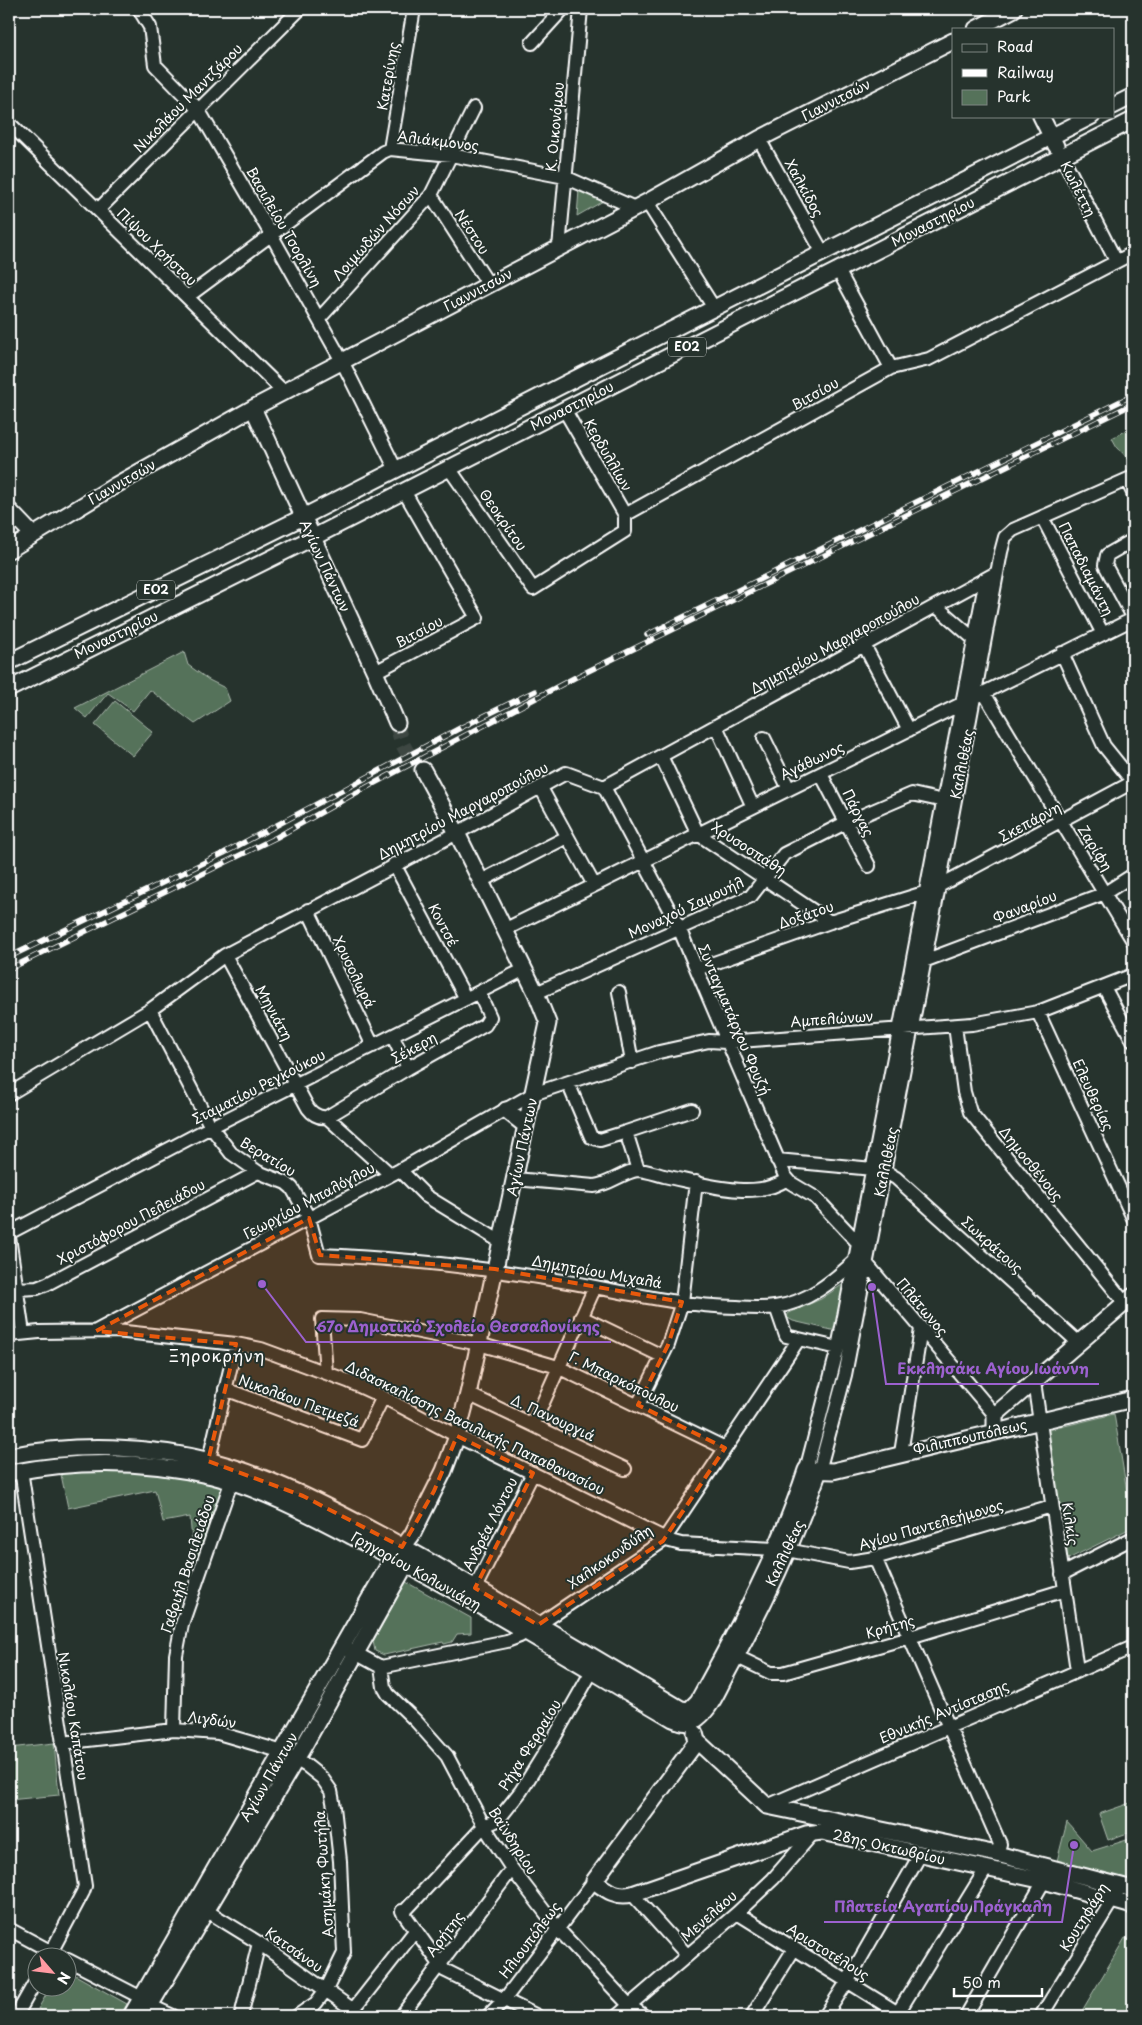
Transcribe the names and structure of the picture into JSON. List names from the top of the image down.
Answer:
{
  "streets": {
    "main road": [
      "Γιαννιτσών",
      "Κωλέττη",
      "Μοναστηρίου",
      "ΕΟ2",
      "Αγίων Πάντων",
      "Καλλιθέας",
      "Φιλιππουπόλεως",
      "Γρηγορίου Κολωνιάρη",
      "28ης Οκτωβρίου"
    ],
    "street": [
      "Κατερίνης",
      "Νικολάου Μαντζάρου",
      "Κ. Οικονόμου",
      "Αλιάκμονος",
      "Χαλκίδος",
      "Βασιλείου Τσορλίνη",
      "Νέστου",
      "Λοιμωδών Νόσων",
      "Πίψου Χρήστου",
      "Βιτσίου",
      "Κερδυλλίων",
      "Θεοκρίτου",
      "Παπαδιαμάντη",
      "Δημητρίου Μαργαροπούλου",
      "Αγάθωνος",
      "Πάργας",
      "Σκεπάρνη",
      "Ζαρίφη",
      "Χρυσοσπάθη",
      "Φαναρίου",
      "Μοναχού Σαμουήλ",
      "Δοξάτου",
      "Κοντσέ",
      "Χρυσολωρά",
      "Μηνιάτη",
      "Αμπελώνων",
      "Συνταγματάρχου Φρυζή",
      "Σέκερη",
      "Σταματίου Ρεγκούκου",
      "Ελευθερίας",
      "Βερατίου",
      "Δημοσθένους",
      "Γεωργίου Μπαλόγλου",
      "Χριστόφορου Πελειάδου",
      "Σωκράτους",
      "Δημητρίου Μιχαλά",
      "Πλάτωνος",
      "Γ. Μπαρκόπουλου",
      "Νικολάου Πετμεζά",
      "Δ. Πανουργιά",
      "Διδασκαλίσσης Βασιλικής Παπαθανασίου",
      "Ανδρέα Λόντου",
      "Κιλκίς",
      "Αγίου Παντελεήμονος",
      "Χαλκοκονδύλη",
      "Γαβριήλ Βασιλειάδου",
      "Κρήτης",
      "Εθνικής Αντίστασης",
      "Νικολάου Καπάτου",
      "Λιγδών",
      "Ρήγα Φερραίου",
      "Βαϊνδηρίου",
      "Ασημάκη Φωτήλα",
      "Μενελάου",
      "Κουτηφάρη",
      "Αρήτης",
      "Ηλιουπόλεως",
      "Κατσάνου",
      "Αριστοτέλους"
    ]
  },
  "crossings": [
    ["Κατερίνης", "Αλιάκμονος"],
    ["Νικολάου Μαντζάρου", "Βασιλείου Τσορλίνη"],
    ["Νικολάου Μαντζάρου", "Πίψου Χρήστου"],
    ["Γιαννιτσών", "Κ. Οικονόμου"],
    ["Γιαννιτσών", "Αλιάκμονος"],
    ["Γιαννιτσών", "Χαλκίδος"],
    ["Γιαννιτσών", "Βασιλείου Τσορλίνη"],
    ["Γιαννιτσών", "Νέστου"],
    ["Γιαννιτσών", "Πίψου Χρήστου"],
    ["Γιαννιτσών", "Αγίων Πάντων"],
    ["Κ. Οικονόμου", "Αλιάκμονος"],
    ["Αλιάκμονος", "Βασιλείου Τσορλίνη"],
    ["Αλιάκμονος", "Λοιμωδών Νόσων"],
    ["Αλιάκμονος", "Πίψου Χρήστου"],
    ["Χαλκίδος", "Μοναστηρίου"],
    ["Κωλέττη", "Μοναστηρίου"],
    ["Κωλέττη", "Βιτσίου"],
    ["Μοναστηρίου", "Βασιλείου Τσορλίνη"],
    ["Μοναστηρίου", "Βιτσίου"],
    ["Μοναστηρίου", "Κερδυλλίων"],
    ["Μοναστηρίου", "Θεοκρίτου"],
    ["Μοναστηρίου", "Αγίων Πάντων"],
    ["Βασιλείου Τσορλίνη", "Λοιμωδών Νόσων"],
    ["Νέστου", "Λοιμωδών Νόσων"],
    ["Βιτσίου", "Κερδυλλίων"],
    ["Βιτσίου", "Θεοκρίτου"],
    ["Βιτσίου", "Αγίων Πάντων"],
    ["Κερδυλλίων", "Θεοκρίτου"],
    ["Αγίων Πάντων", "Δημητρίου Μαργαροπούλου"],
    ["Αγίων Πάντων", "Αγάθωνος"],
    ["Αγίων Πάντων", "Μοναχού Σαμουήλ"],
    ["Αγίων Πάντων", "Αμπελώνων"],
    ["Αγίων Πάντων", "Σταματίου Ρεγκούκου"],
    ["Αγίων Πάντων", "Γεωργίου Μπαλόγλου"],
    ["Αγίων Πάντων", "Δημητρίου Μιχαλά"],
    ["Αγίων Πάντων", "Γ. Μπαρκόπουλου"],
    ["Αγίων Πάντων", "Δ. Πανουργιά"],
    ["Αγίων Πάντων", "Διδασκαλίσσης Βασιλικής Παπαθανασίου"],
    ["Αγίων Πάντων", "Γρηγορίου Κολωνιάρη"],
    ["Αγίων Πάντων", "Λιγδών"],
    ["Αγίων Πάντων", "Κατσάνου"],
    ["Παπαδιαμάντη", "Αγάθωνος"],
    ["Δημητρίου Μαργαροπούλου", "Καλλιθέας"],
    ["Δημητρίου Μαργαροπούλου", "Χρυσοσπάθη"],
    ["Δημητρίου Μαργαροπούλου", "Κοντσέ"],
    ["Δημητρίου Μαργαροπούλου", "Χρυσολωρά"],
    ["Δημητρίου Μαργαροπούλου", "Μηνιάτη"],
    ["Δημητρίου Μαργαροπούλου", "Συνταγματάρχου Φρυζή"],
    ["Δημητρίου Μαργαροπούλου", "Βερατίου"],
    ["Αγάθωνος", "Καλλιθέας"],
    ["Αγάθωνος", "Πάργας"],
    ["Αγάθωνος", "Ζαρίφη"],
    ["Αγάθωνος", "Χρυσοσπάθη"],
    ["Αγάθωνος", "Συνταγματάρχου Φρυζή"],
    ["Καλλιθέας", "Σκεπάρνη"],
    ["Καλλιθέας", "Ζαρίφη"],
    ["Καλλιθέας", "Φαναρίου"],
    ["Καλλιθέας", "Μοναχού Σαμουήλ"],
    ["Καλλιθέας", "Δοξάτου"],
    ["Καλλιθέας", "Αμπελώνων"],
    ["Καλλιθέας", "Συνταγματάρχου Φρυζή"],
    ["Καλλιθέας", "Σωκράτους"],
    ["Καλλιθέας", "Δημητρίου Μιχαλά"],
    ["Καλλιθέας", "Πλάτωνος"],
    ["Καλλιθέας", "Διδασκαλίσσης Βασιλικής Παπαθανασίου"],
    ["Καλλιθέας", "Φιλιππουπόλεως"],
    ["Καλλιθέας", "Αγίου Παντελεήμονος"],
    ["Καλλιθέας", "Γρηγορίου Κολωνιάρη"],
    ["Καλλιθέας", "Κρήτης"],
    ["Πάργας", "Μοναχού Σαμουήλ"],
    ["Σκεπάρνη", "Ζαρίφη"],
    ["Ζαρίφη", "Φαναρίου"],
    ["Χρυσοσπάθη", "Μοναχού Σαμουήλ"],
    ["Χρυσοσπάθη", "Δοξάτου"],
    ["Μοναχού Σαμουήλ", "Συνταγματάρχου Φρυζή"],
    ["Δοξάτου", "Συνταγματάρχου Φρυζή"],
    ["Κοντσέ", "Σταματίου Ρεγκούκου"],
    ["Χρυσολωρά", "Σταματίου Ρεγκούκου"],
    ["Μηνιάτη", "Σταματίου Ρεγκούκου"],
    ["Αμπελώνων", "Συνταγματάρχου Φρυζή"],
    ["Αμπελώνων", "Ελευθερίας"],
    ["Αμπελώνων", "Δημοσθένους"],
    ["Αμπελώνων", "Γεωργίου Μπαλόγλου"],
    ["Σέκερη", "Σταματίου Ρεγκούκου"],
    ["Σταματίου Ρεγκούκου", "Βερατίου"],
    ["Βερατίου", "Γεωργίου Μπαλόγλου"],
    ["Βερατίου", "Χριστόφορου Πελειάδου"],
    ["Βερατίου", "Δημητρίου Μιχαλά"],
    ["Γεωργίου Μπαλόγλου", "Διδασκαλίσσης Βασιλικής Παπαθανασίου"],
    ["Δημητρίου Μιχαλά", "Πλάτωνος"],
    ["Γ. Μπαρκόπουλου", "Διδασκαλίσσης Βασιλικής Παπαθανασίου"],
    ["Γ. Μπαρκόπουλου", "Χαλκοκονδύλη"],
    ["Νικολάου Πετμεζά", "Διδασκαλίσσης Βασιλικής Παπαθανασίου"],
    ["Διδασκαλίσσης Βασιλικής Παπαθανασίου", "Ανδρέα Λόντου"],
    ["Διδασκαλίσσης Βασιλικής Παπαθανασίου", "Αγίου Παντελεήμονος"],
    ["Διδασκαλίσσης Βασιλικής Παπαθανασίου", "Χαλκοκονδύλη"],
    ["Φιλιππουπόλεως", "Κιλκίς"],
    ["Ανδρέα Λόντου", "Γρηγορίου Κολωνιάρη"],
    ["Κιλκίς", "Αγίου Παντελεήμονος"],
    ["Κιλκίς", "Κρήτης"],
    ["Κιλκίς", "Εθνικής Αντίστασης"],
    ["Χαλκοκονδύλη", "Γρηγορίου Κολωνιάρη"],
    ["Χαλκοκονδύλη", "Βαϊνδηρίου"],
    ["Γαβριήλ Βασιλειάδου", "Γρηγορίου Κολωνιάρη"],
    ["Γαβριήλ Βασιλειάδου", "Λιγδών"],
    ["Γρηγορίου Κολωνιάρη", "Νικολάου Καπάτου"],
    ["Γρηγορίου Κολωνιάρη", "Ρήγα Φερραίου"],
    ["Εθνικής Αντίστασης", "28ης Οκτωβρίου"],
    ["Νικολάου Καπάτου", "Λιγδών"],
    ["Λιγδών", "Ασημάκη Φωτήλα"],
    ["Ρήγα Φερραίου", "Βαϊνδηρίου"],
    ["Βαϊνδηρίου", "Μενελάου"],
    ["Βαϊνδηρίου", "Αρήτης"],
    ["Βαϊνδηρίου", "Ηλιουπόλεως"],
    ["28ης Οκτωβρίου", "Μενελάου"],
    ["28ης Οκτωβρίου", "Κουτηφάρη"],
    ["28ης Οκτωβρίου", "Ηλιουπόλεως"],
    ["Ασημάκη Φωτήλα", "Κατσάνου"],
    ["Μενελάου", "Αριστοτέλους"]
  ],
  "districts": ["Ξηροκρήνη"],
  "places": ["67ο Δημοτικό Σχολείο Θεσσαλονίκης", "Εκκλησάκι Αγίου Ιωάννη", "Πλατεία Αγαπίου Πράγκαλη"],
  "legend": ["Road", "Railway", "Park"],
  "scale_bar": "50 m",
  "north": "bottom right"
}
